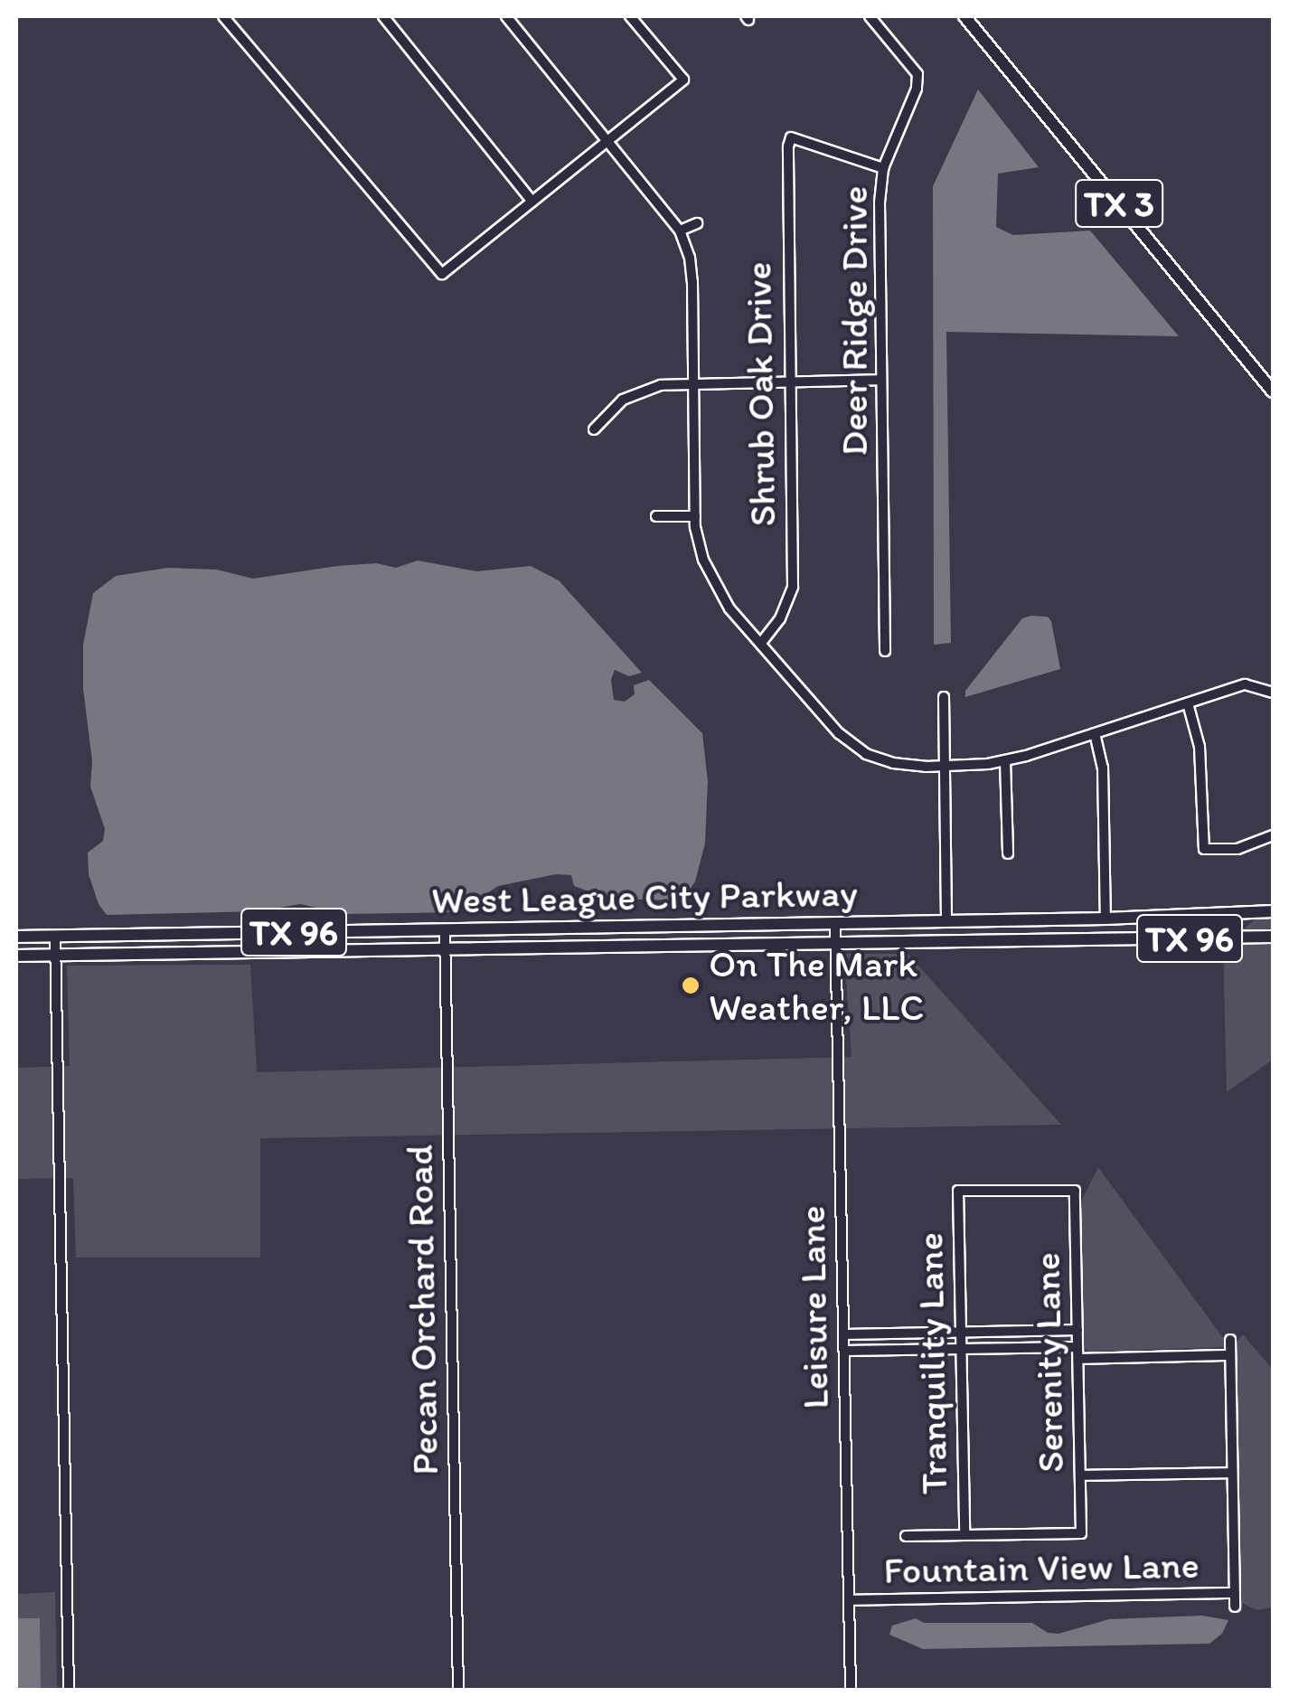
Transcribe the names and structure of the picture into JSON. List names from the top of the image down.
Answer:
{
  "streets": {
    "main road": ["TX 3", "West League City Parkway", "TX 96"],
    "street": [
      "Deer Ridge Drive",
      "Shrub Oak Drive",
      "Leisure Lane",
      "Pecan Orchard Road",
      "Serenity Lane",
      "Tranquility Lane",
      "Fountain View Lane"
    ]
  },
  "crossings": [
    ["Deer Ridge Drive", "Shrub Oak Drive"],
    ["West League City Parkway", "Leisure Lane"],
    ["West League City Parkway", "Pecan Orchard Road"],
    ["Leisure Lane", "Fountain View Lane"],
    ["Serenity Lane", "Tranquility Lane"]
  ],
  "places": ["On The Mark Weather, LLC"]
}
